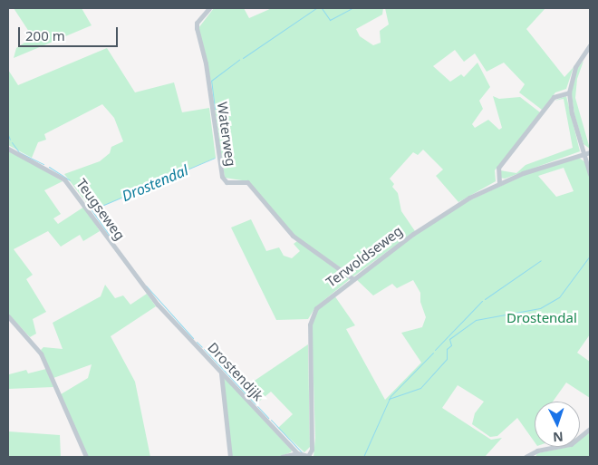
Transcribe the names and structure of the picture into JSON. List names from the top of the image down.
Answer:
{
  "streets": {
    "street": [
      "Waterweg",
      "Teugseweg",
      "Terwoldseweg",
      "Drostendijk"
    ]
  },
  "crossings": [
    ["Waterweg", "Terwoldseweg"],
    ["Teugseweg", "Drostendijk"],
    ["Terwoldseweg", "Drostendijk"]
  ],
  "water": ["Drostendal"],
  "parks": ["Drostendal"],
  "scale_bar": "200 m",
  "north": "bottom"
}
